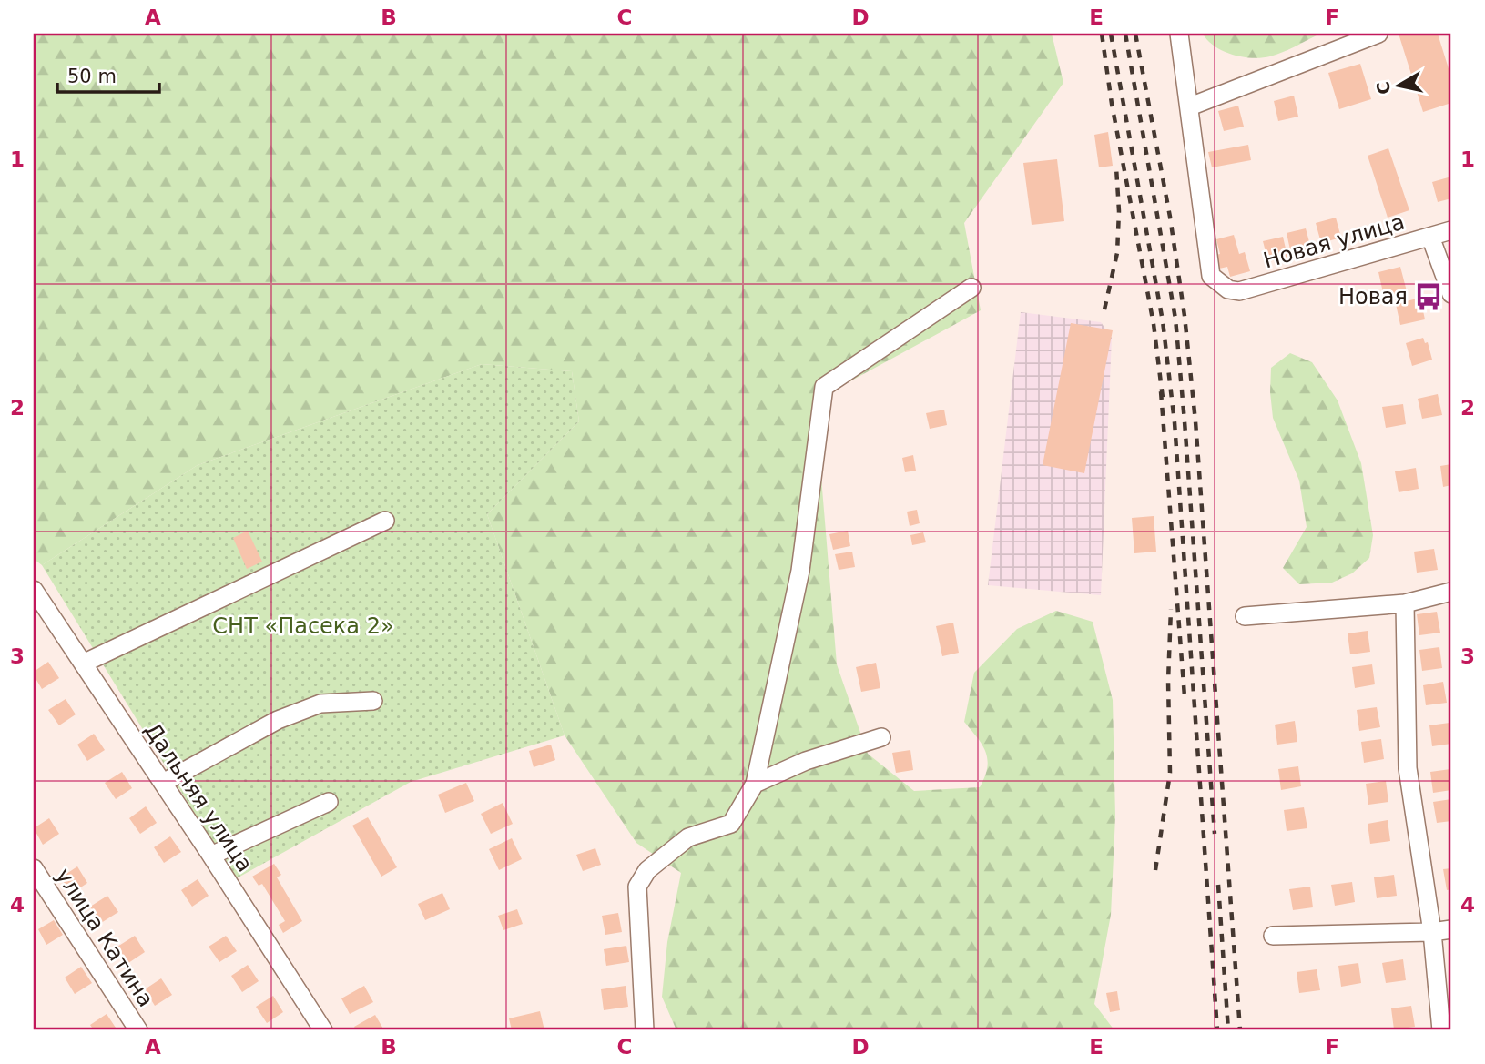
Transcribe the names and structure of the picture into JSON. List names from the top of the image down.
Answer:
{
  "streets": {
    "street": ["Новая улица", "Дальняя улица", "улица Катина"]
  },
  "parks": ["СНТ «Пасека 2»"],
  "places": {
    "bus stop": ["Новая"]
  },
  "scale_bar": "50 m",
  "north": "left",
  "grid": {
    "columns": [
      "A",
      "B",
      "C",
      "D",
      "E",
      "F"
    ],
    "rows": [
      "1",
      "2",
      "3",
      "4"
    ]
  }
}
